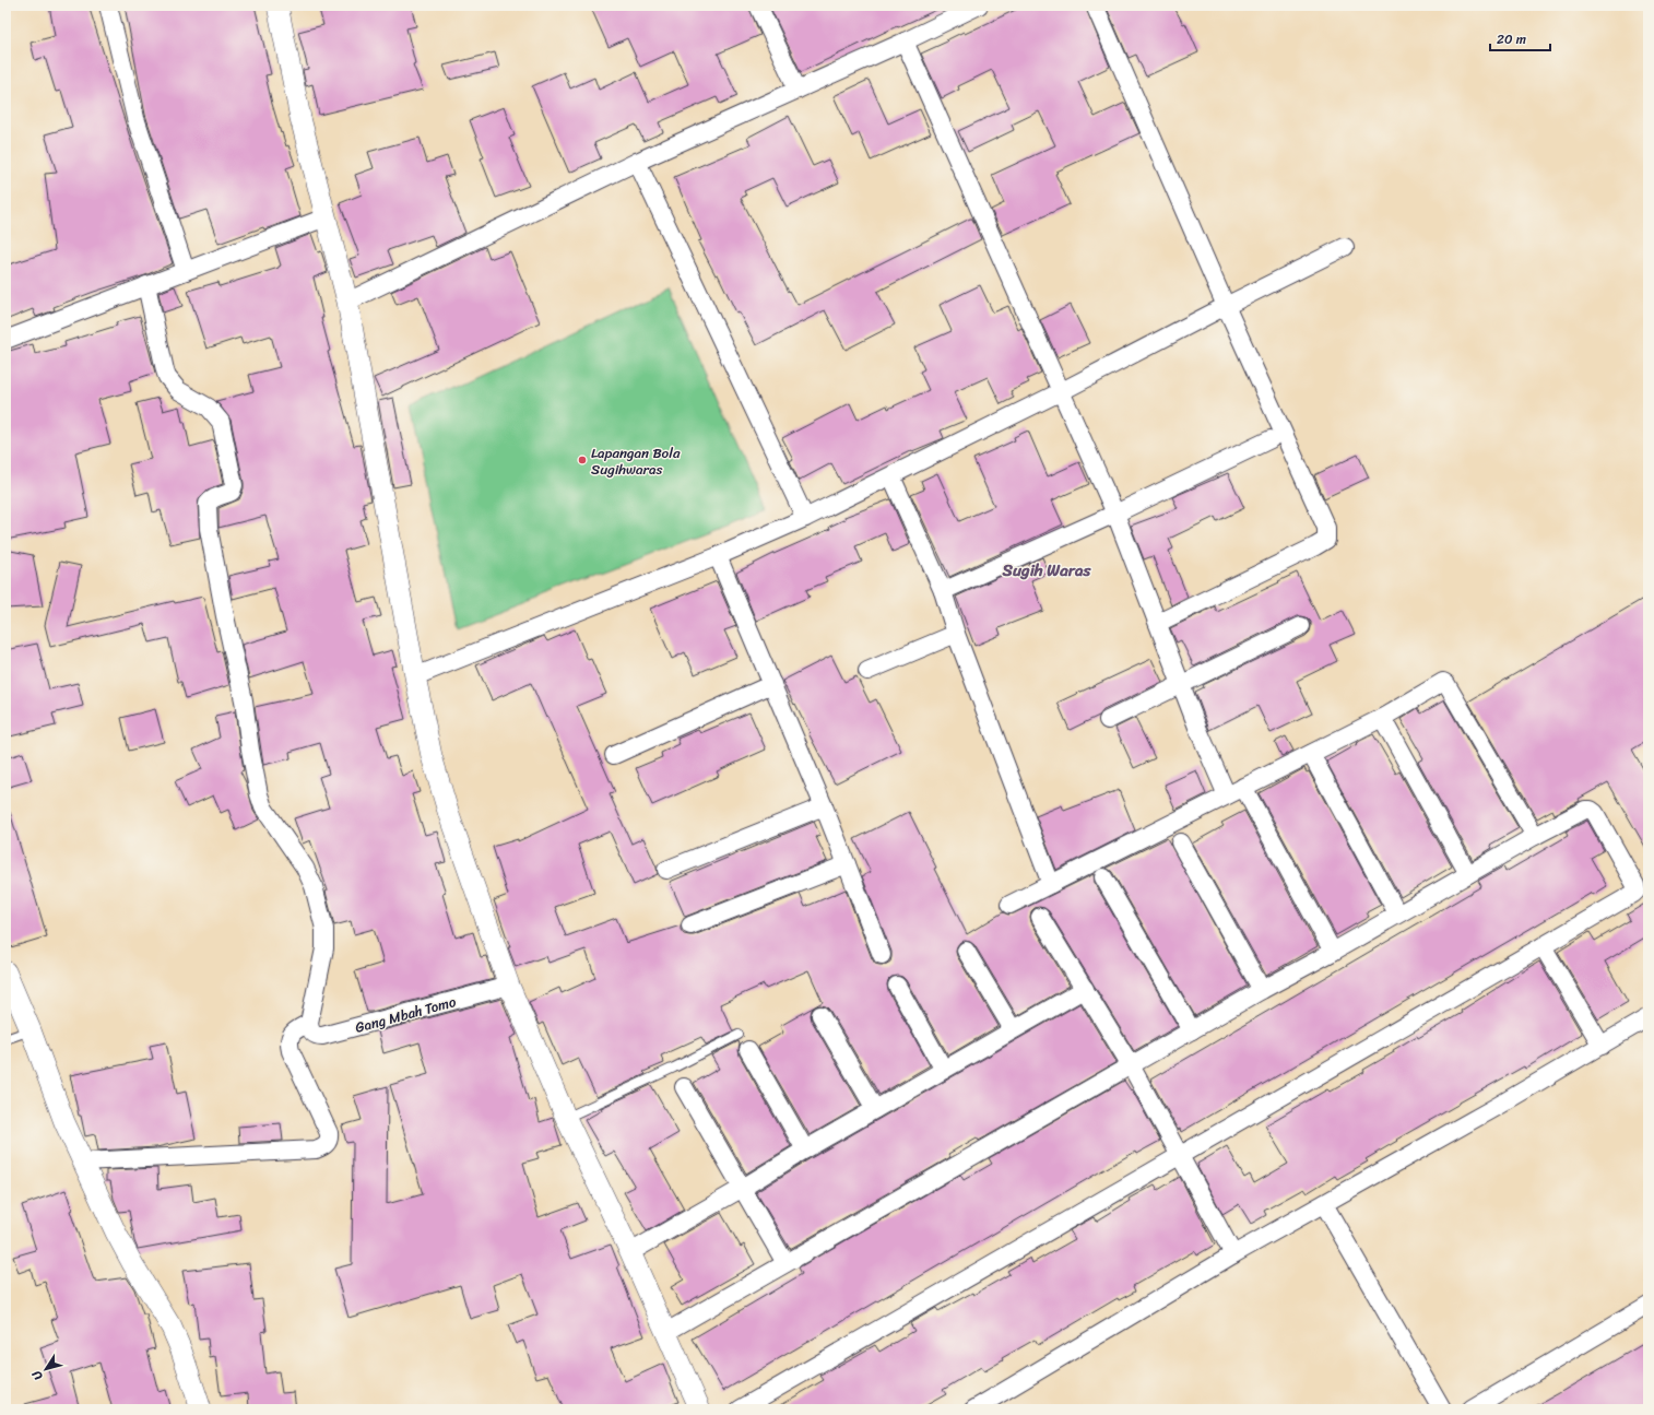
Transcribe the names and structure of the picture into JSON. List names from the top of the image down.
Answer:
{
  "streets": {
    "street": ["Gang Mbah Tomo"]
  },
  "districts": ["Sugih Waras"],
  "places": ["Lapangan Bola Sugihwaras"],
  "scale_bar": "20 m",
  "north": "bottom left"
}
